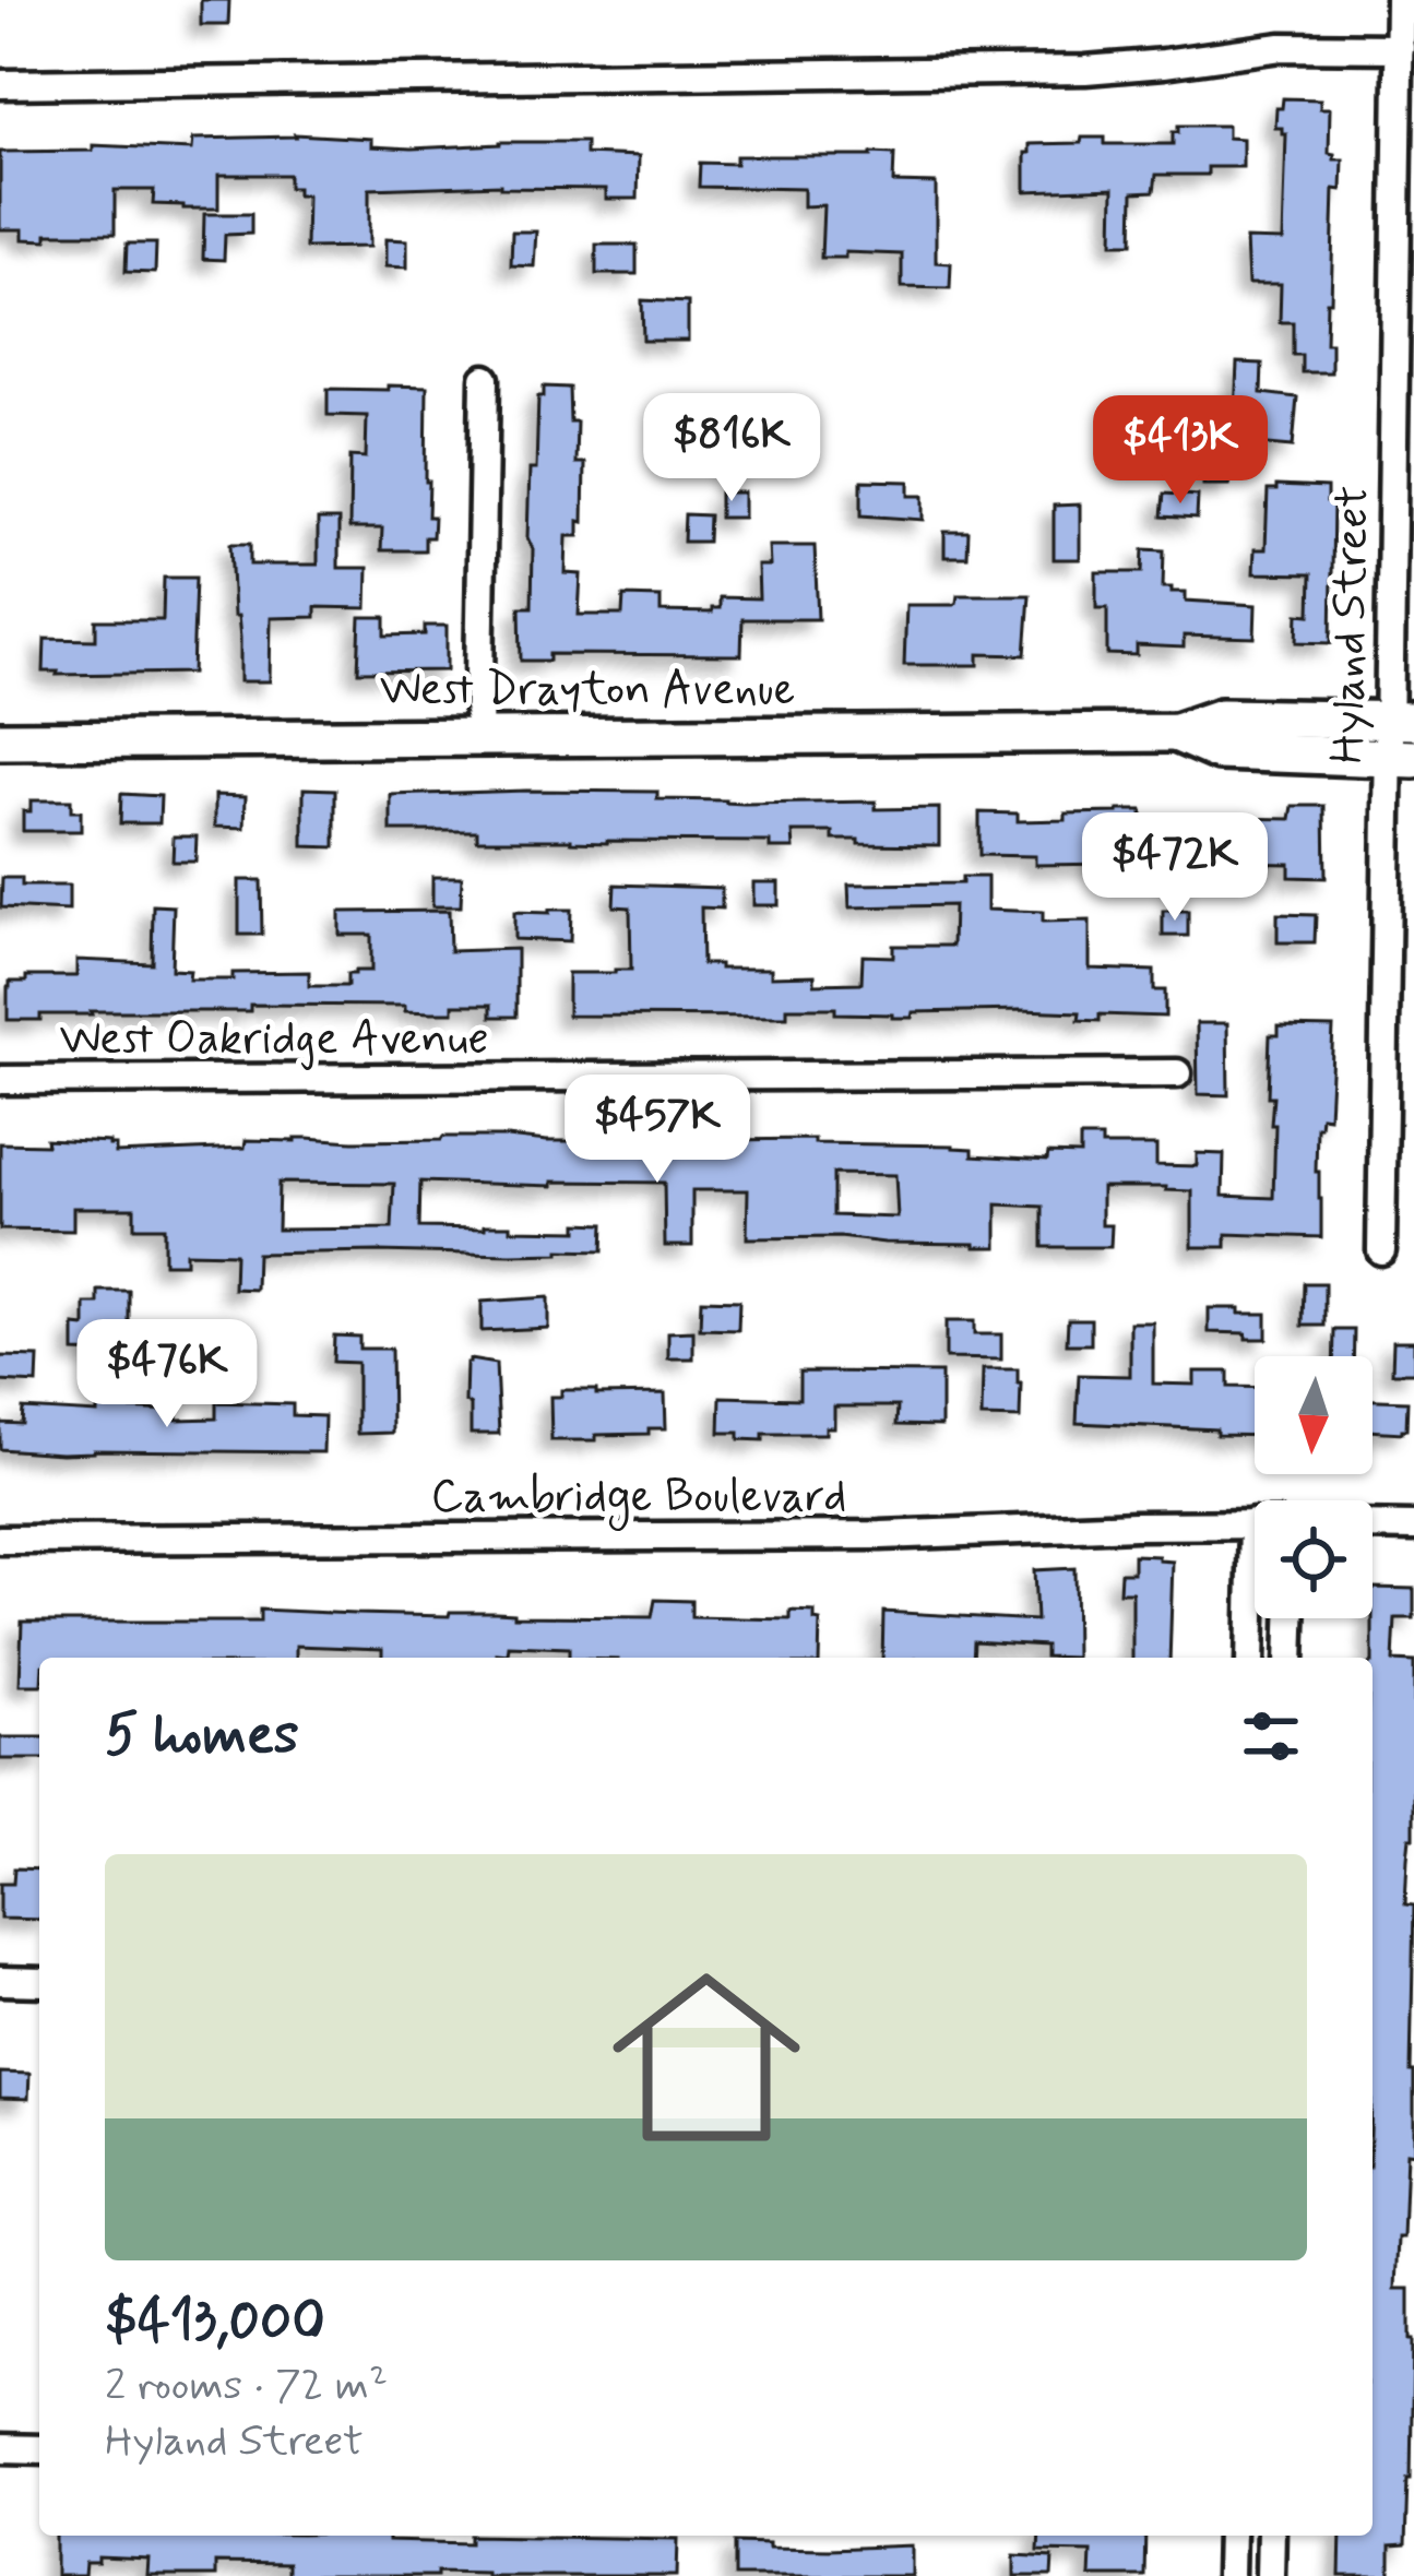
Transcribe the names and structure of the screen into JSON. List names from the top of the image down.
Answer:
{
  "streets": {
    "street": [
      "Hyland Street",
      "West Drayton Avenue",
      "West Oakridge Avenue",
      "Cambridge Boulevard"
    ]
  },
  "crossings": [
    ["Hyland Street", "West Drayton Avenue"]
  ],
  "north": "bottom",
  "page": {
    "price": [
      "$816K",
      "$413K",
      "$472K",
      "$457K",
      "$476K"
    ],
    "heading": "5 homes",
    "list": [
      {
        "name": "$413,000",
        "note": "2 rooms · 72 m² · Hyland Street"
      }
    ]
  }
}
